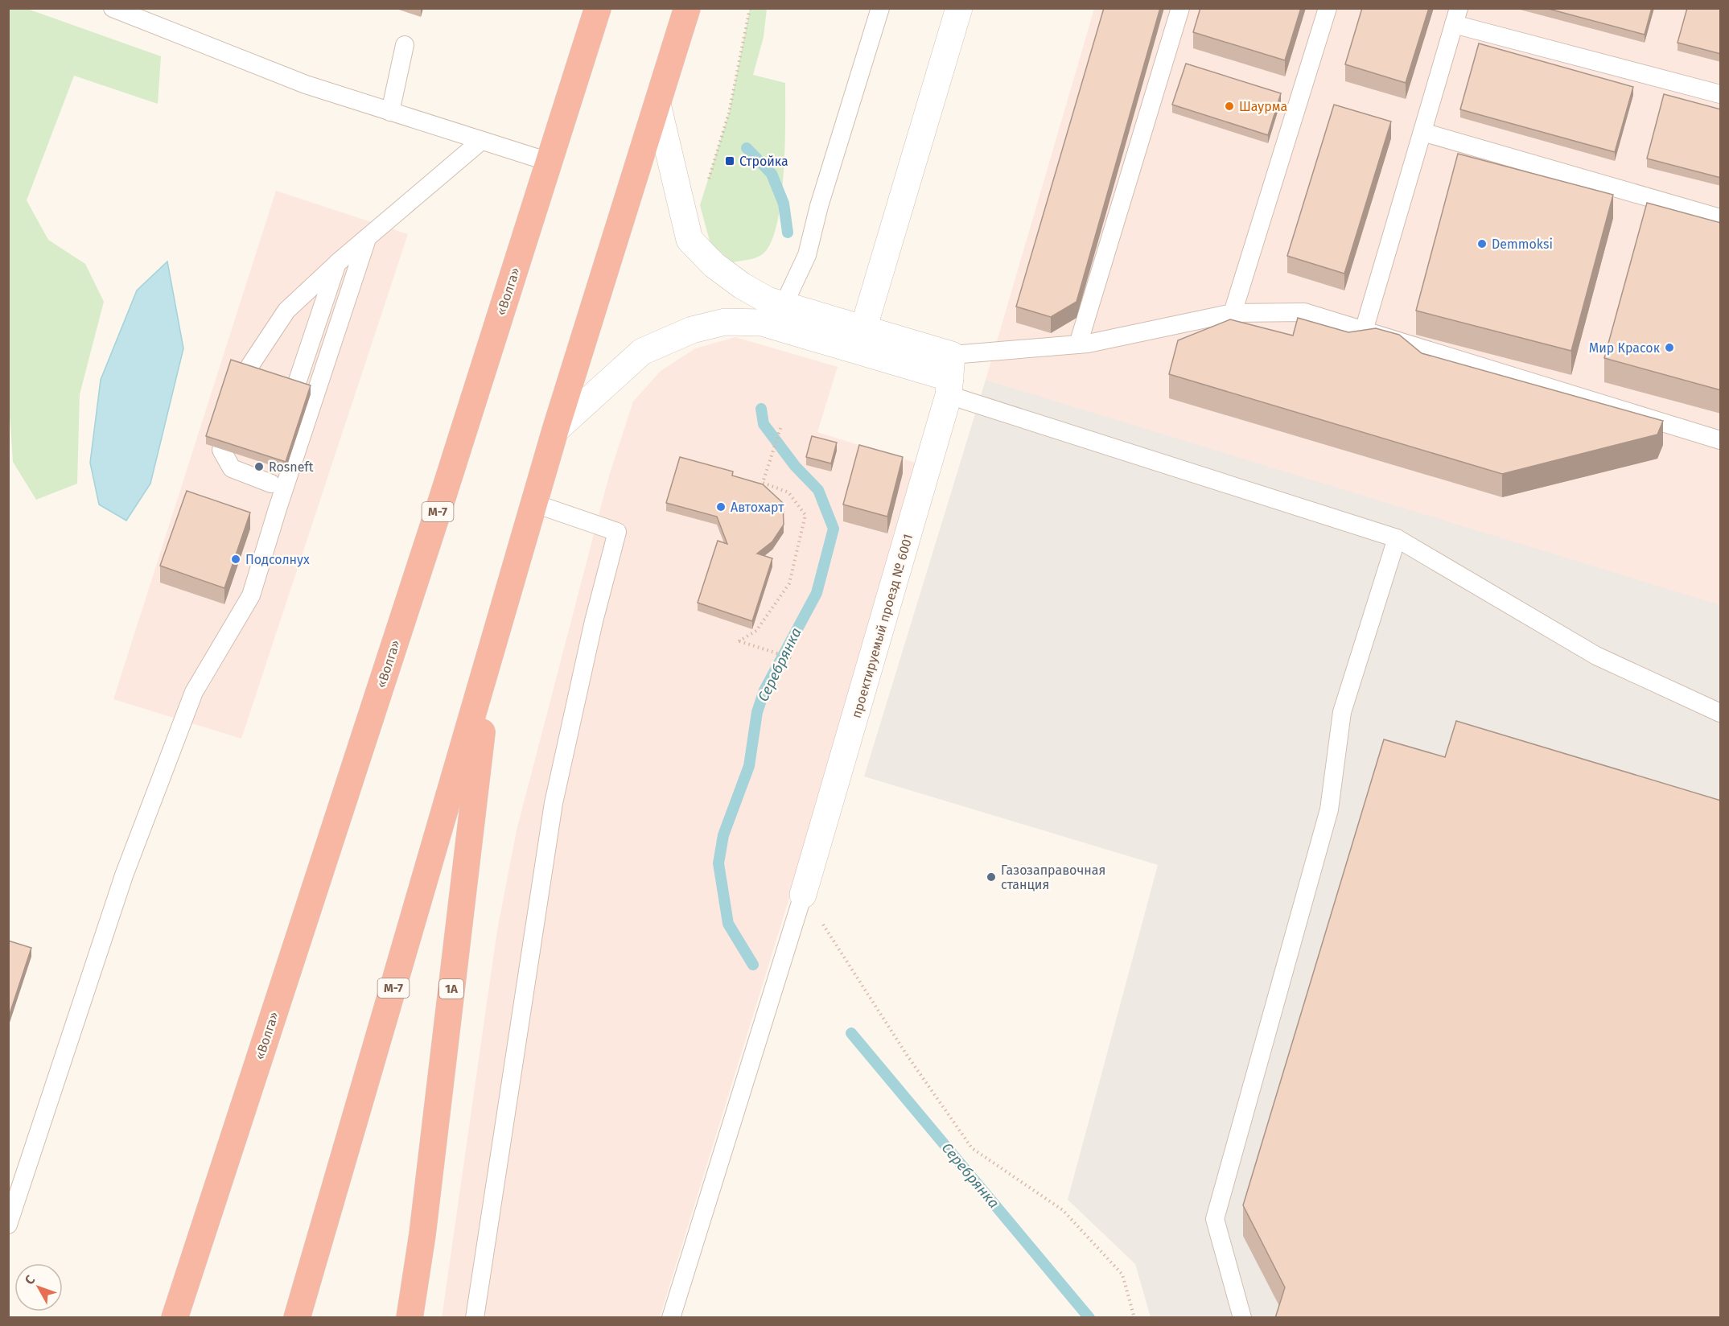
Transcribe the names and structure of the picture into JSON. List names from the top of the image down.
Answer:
{
  "streets": {
    "highway": ["«Волга»", "М-7", "1A"],
    "street": ["проектируемый проезд № 6001"]
  },
  "crossings": [
    ["М-7", "1A"]
  ],
  "water": ["Серебрянка"],
  "places": {
    "other": [
      "Шаурма",
      "Demmoksi",
      "Мир Красок",
      "Rosneft",
      "Автохарт",
      "Подсолнух",
      "Газозаправочная станция"
    ],
    "transit": ["Стройка"]
  },
  "north": "top left"
}
